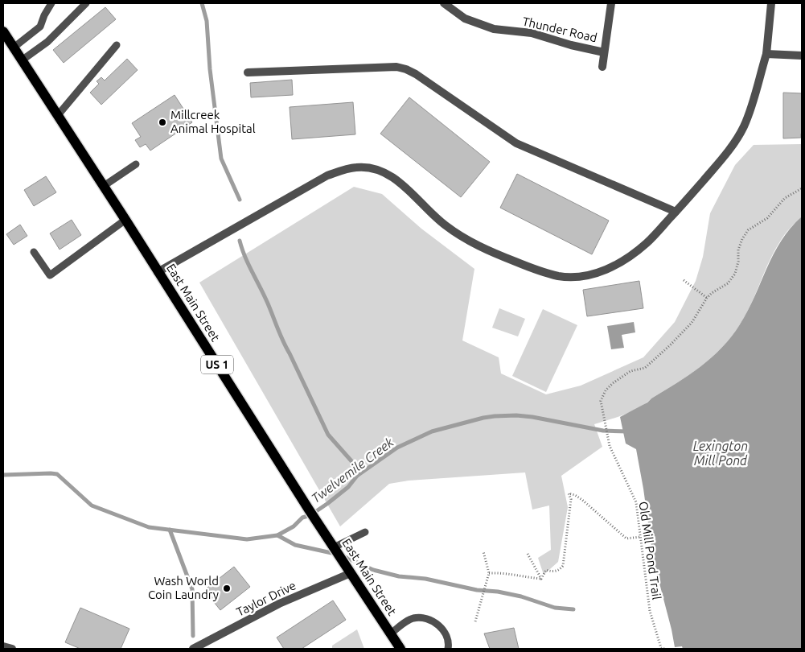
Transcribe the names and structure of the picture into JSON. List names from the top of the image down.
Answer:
{
  "streets": {
    "main road": ["East Main Street", "US 1"],
    "street": ["Thunder Road", "Taylor Drive"],
    "path": ["Old Mill Pond Trail"]
  },
  "crossings": [
    ["East Main Street", "Taylor Drive"]
  ],
  "water": ["Lexington Mill Pond", "Twelvemile Creek"],
  "places": ["Millcreek Animal Hospital", "Wash World Coin Laundry"]
}
